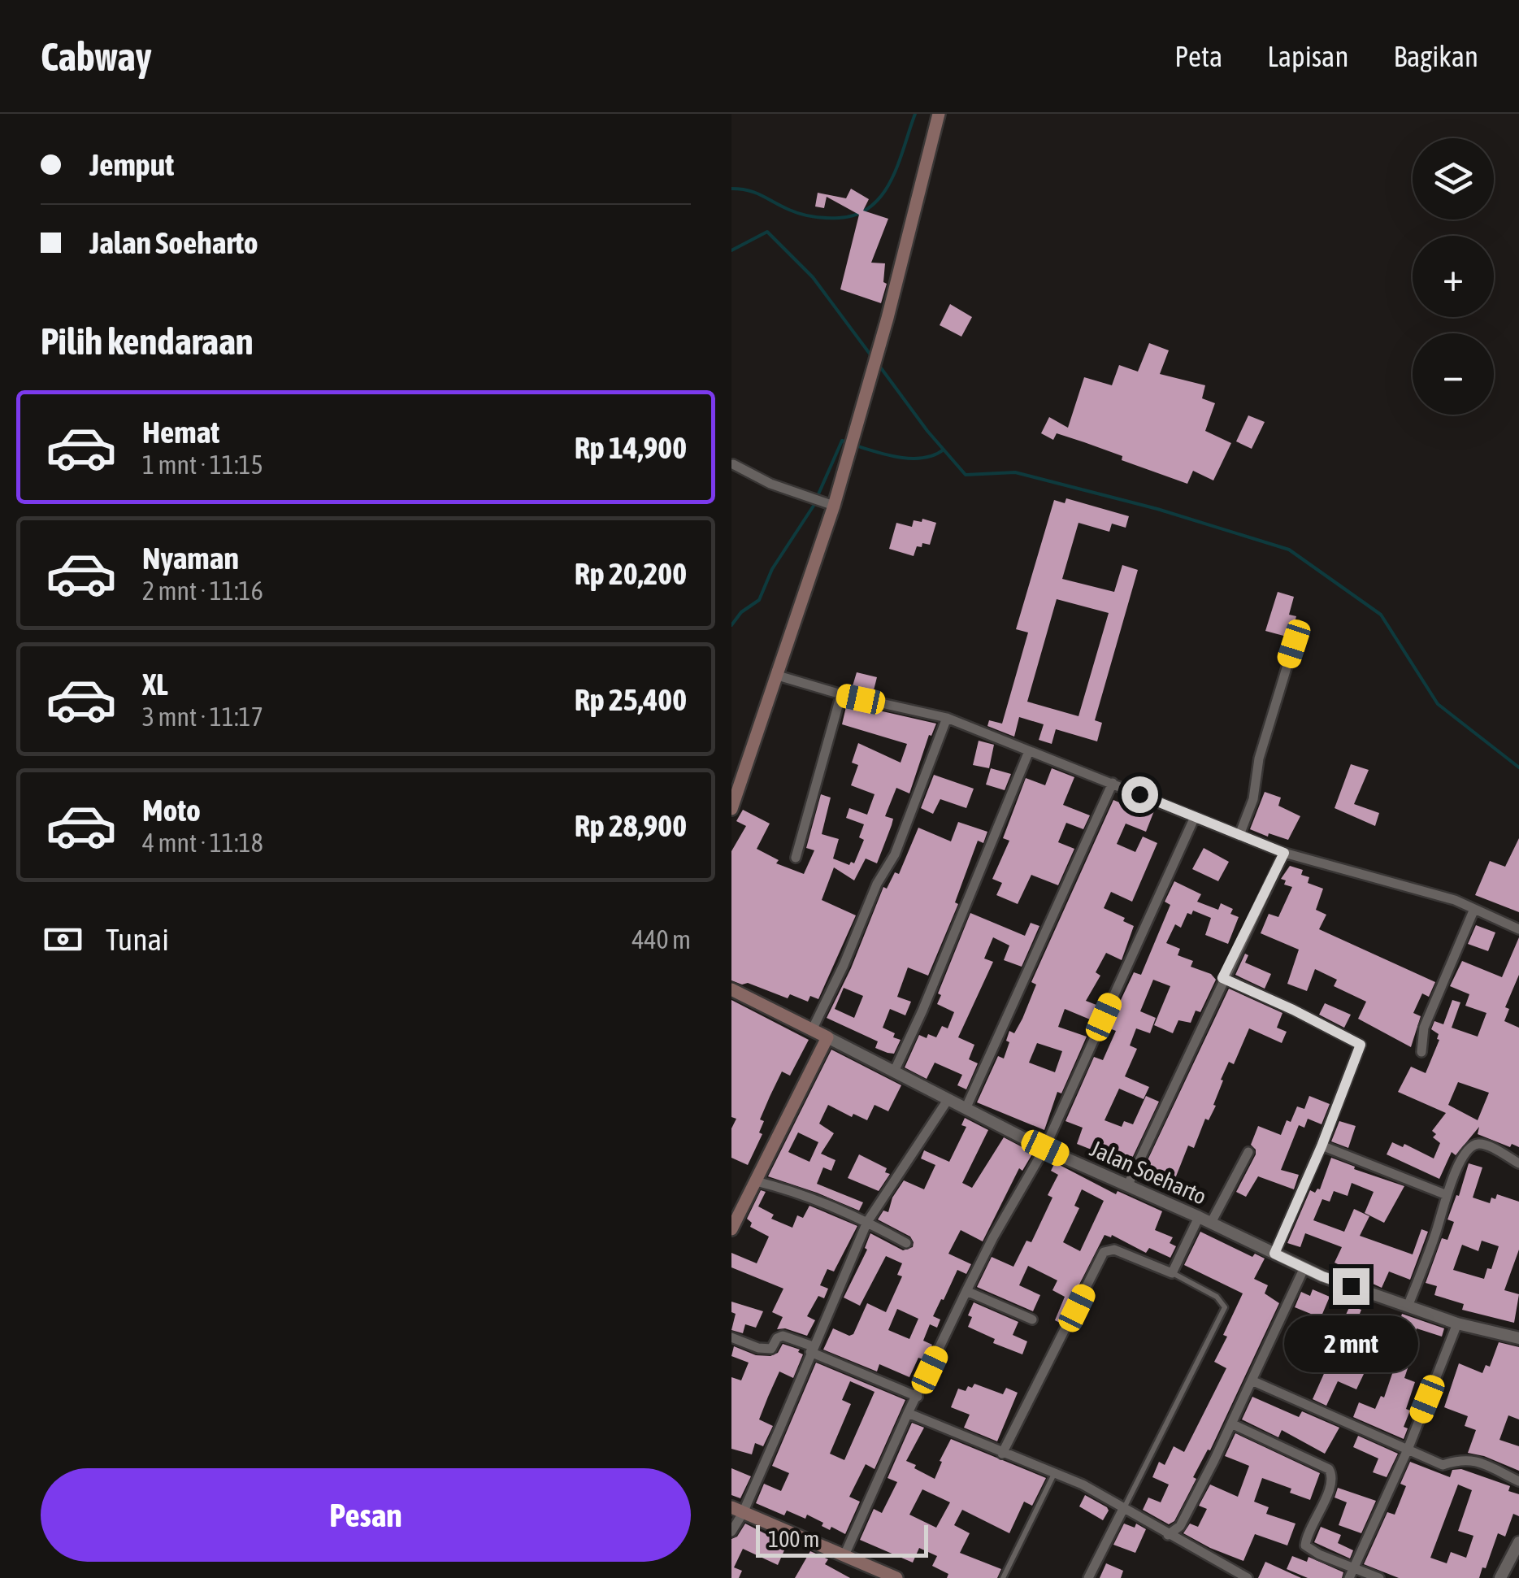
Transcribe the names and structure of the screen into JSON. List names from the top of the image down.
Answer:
{
  "streets": {
    "main road": ["Jalan Soeharto"]
  },
  "scale_bar": "100 m",
  "page": {
    "header": "Cabway",
    "nav": ["Peta", "Lapisan", "Bagikan"],
    "banner": ["Jemput", "Jalan Soeharto"],
    "map_buttons": ["+", "−"],
    "heading": "Pilih kendaraan",
    "list": [
      {
        "name": "Hemat",
        "note": "1 mnt · 11:15",
        "value": "Rp 14,900"
      },
      {
        "name": "Nyaman",
        "note": "2 mnt · 11:16",
        "value": "Rp 20,200"
      },
      {
        "name": "XL",
        "note": "3 mnt · 11:17",
        "value": "Rp 25,400"
      },
      {
        "name": "Moto",
        "note": "4 mnt · 11:18",
        "value": "Rp 28,900"
      }
    ],
    "pay": ["Tunai", "440 m"],
    "bubble": "2 mnt",
    "buttons": "Pesan",
    "scale": "100 m"
  }
}
